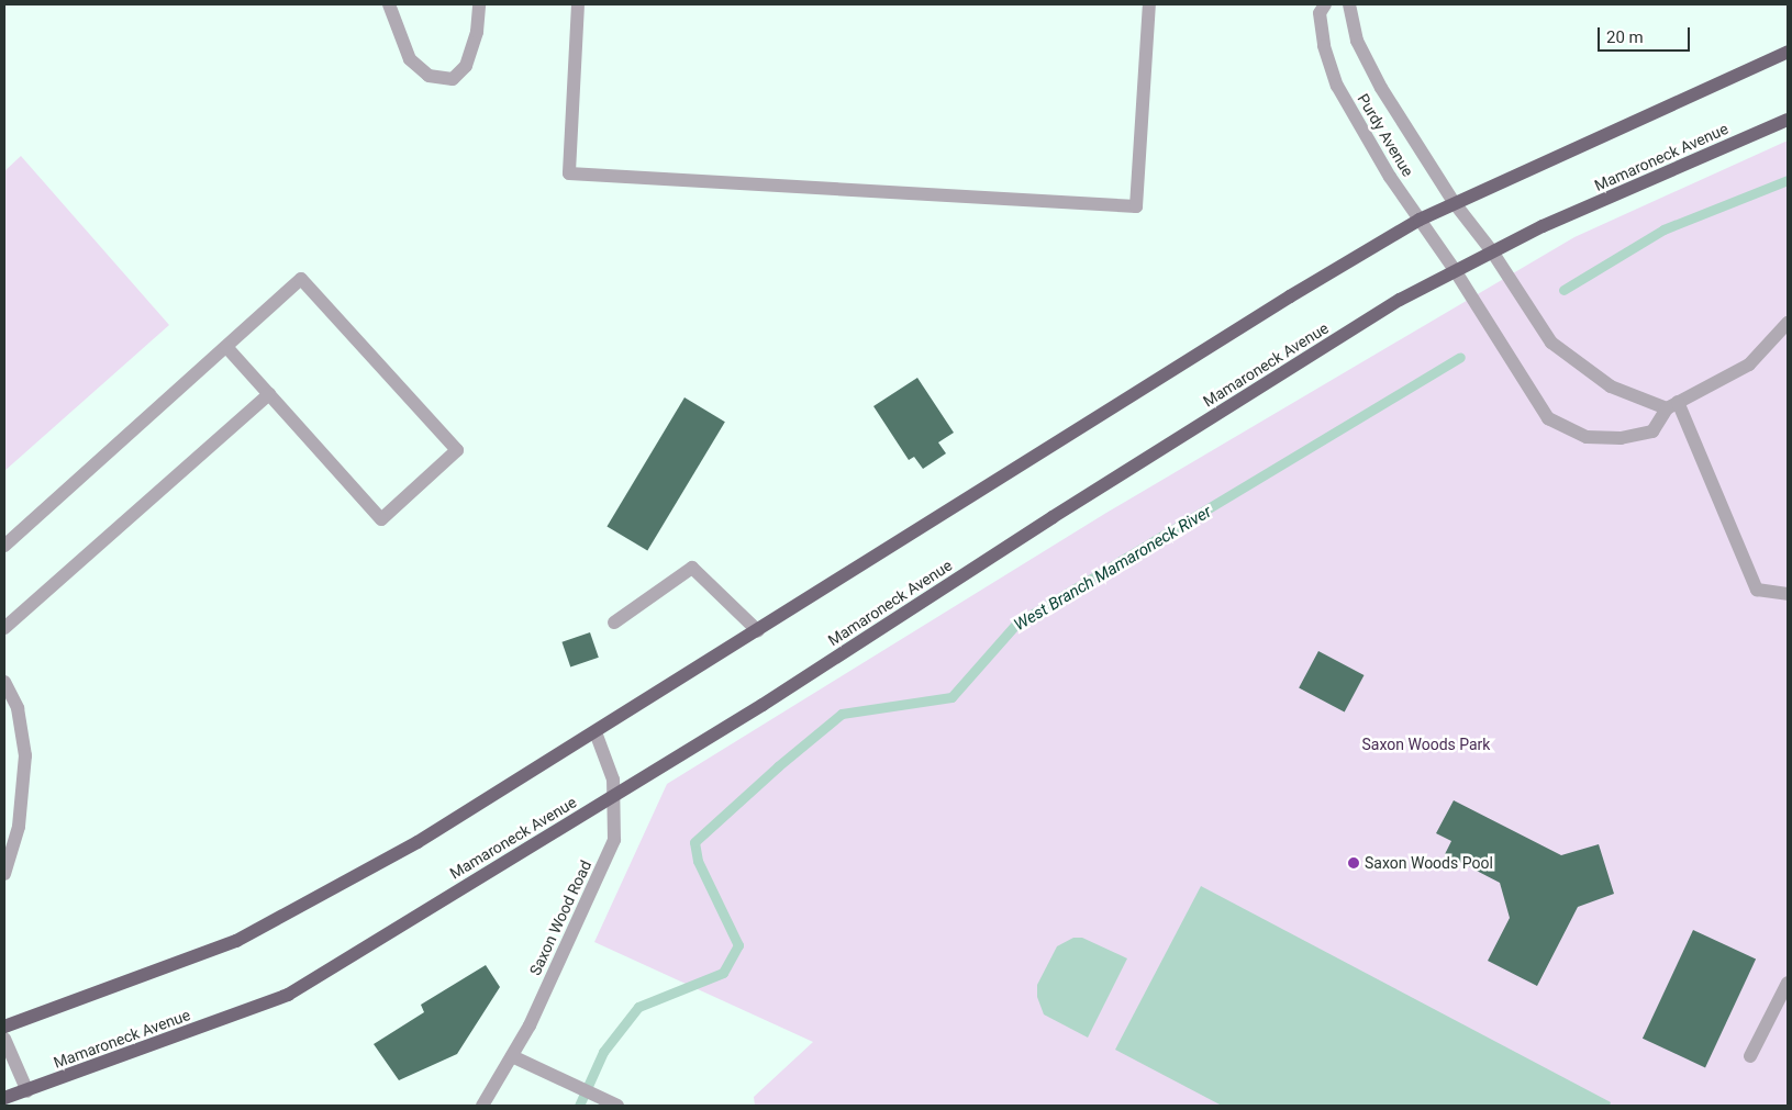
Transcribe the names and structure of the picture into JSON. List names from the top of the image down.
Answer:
{
  "streets": {
    "main road": ["Mamaroneck Avenue"],
    "street": ["Purdy Avenue", "Saxon Wood Road"]
  },
  "crossings": [
    ["Purdy Avenue", "Mamaroneck Avenue"],
    ["Mamaroneck Avenue", "Saxon Wood Road"]
  ],
  "water": ["West Branch Mamaroneck River"],
  "parks": ["Saxon Woods Park"],
  "places": ["Saxon Woods Pool"],
  "scale_bar": "20 m"
}
